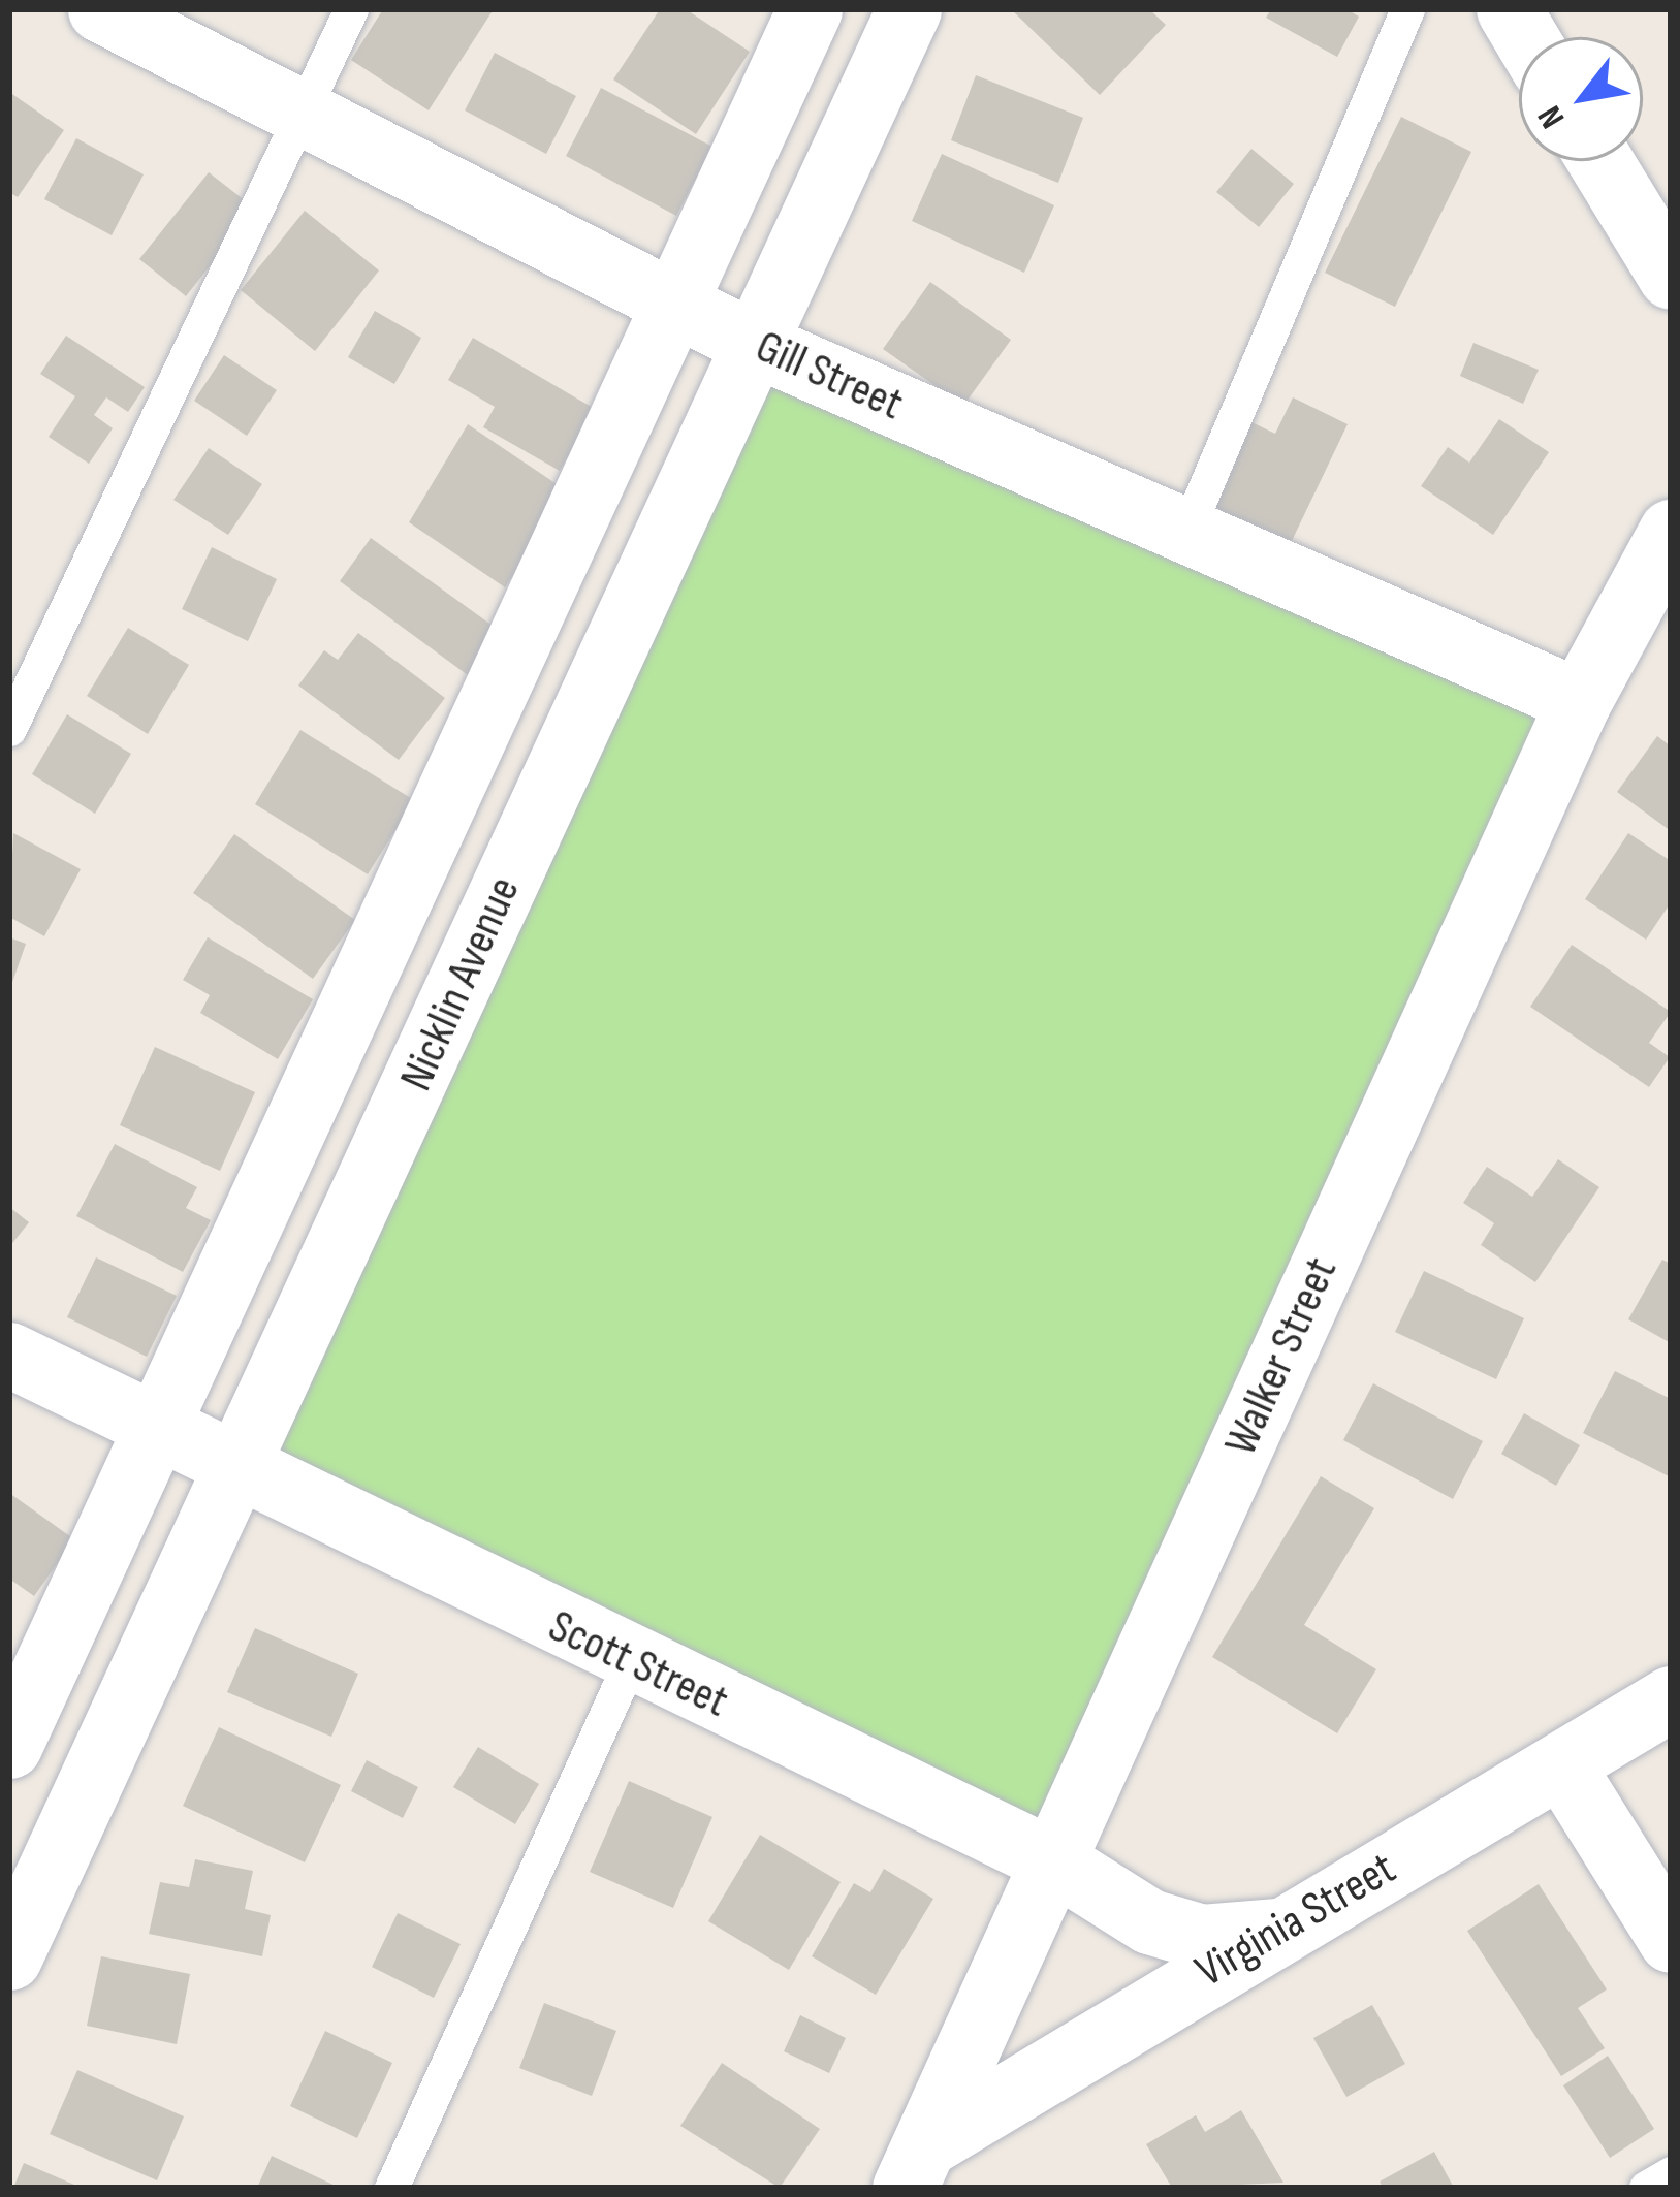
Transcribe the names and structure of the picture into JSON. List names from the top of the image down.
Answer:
{
  "streets": {
    "street": [
      "Gill Street",
      "Nicklin Avenue",
      "Walker Street",
      "Scott Street",
      "Virginia Street"
    ]
  },
  "crossings": [
    ["Gill Street", "Nicklin Avenue"],
    ["Gill Street", "Walker Street"],
    ["Nicklin Avenue", "Scott Street"],
    ["Walker Street", "Scott Street"],
    ["Walker Street", "Virginia Street"],
    ["Scott Street", "Virginia Street"]
  ],
  "north": "bottom left"
}
